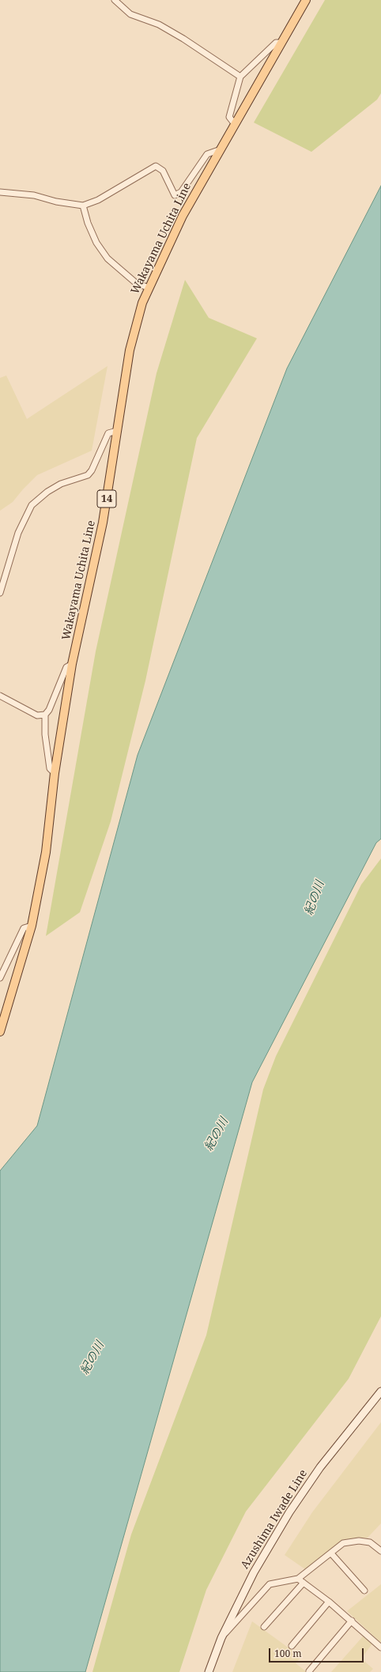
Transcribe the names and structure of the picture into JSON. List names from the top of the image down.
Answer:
{
  "streets": {
    "main road": ["Wakayama Uchita Line", "14", "Azushima Iwade Line"]
  },
  "water": ["紀の川"],
  "scale_bar": "100 m"
}
